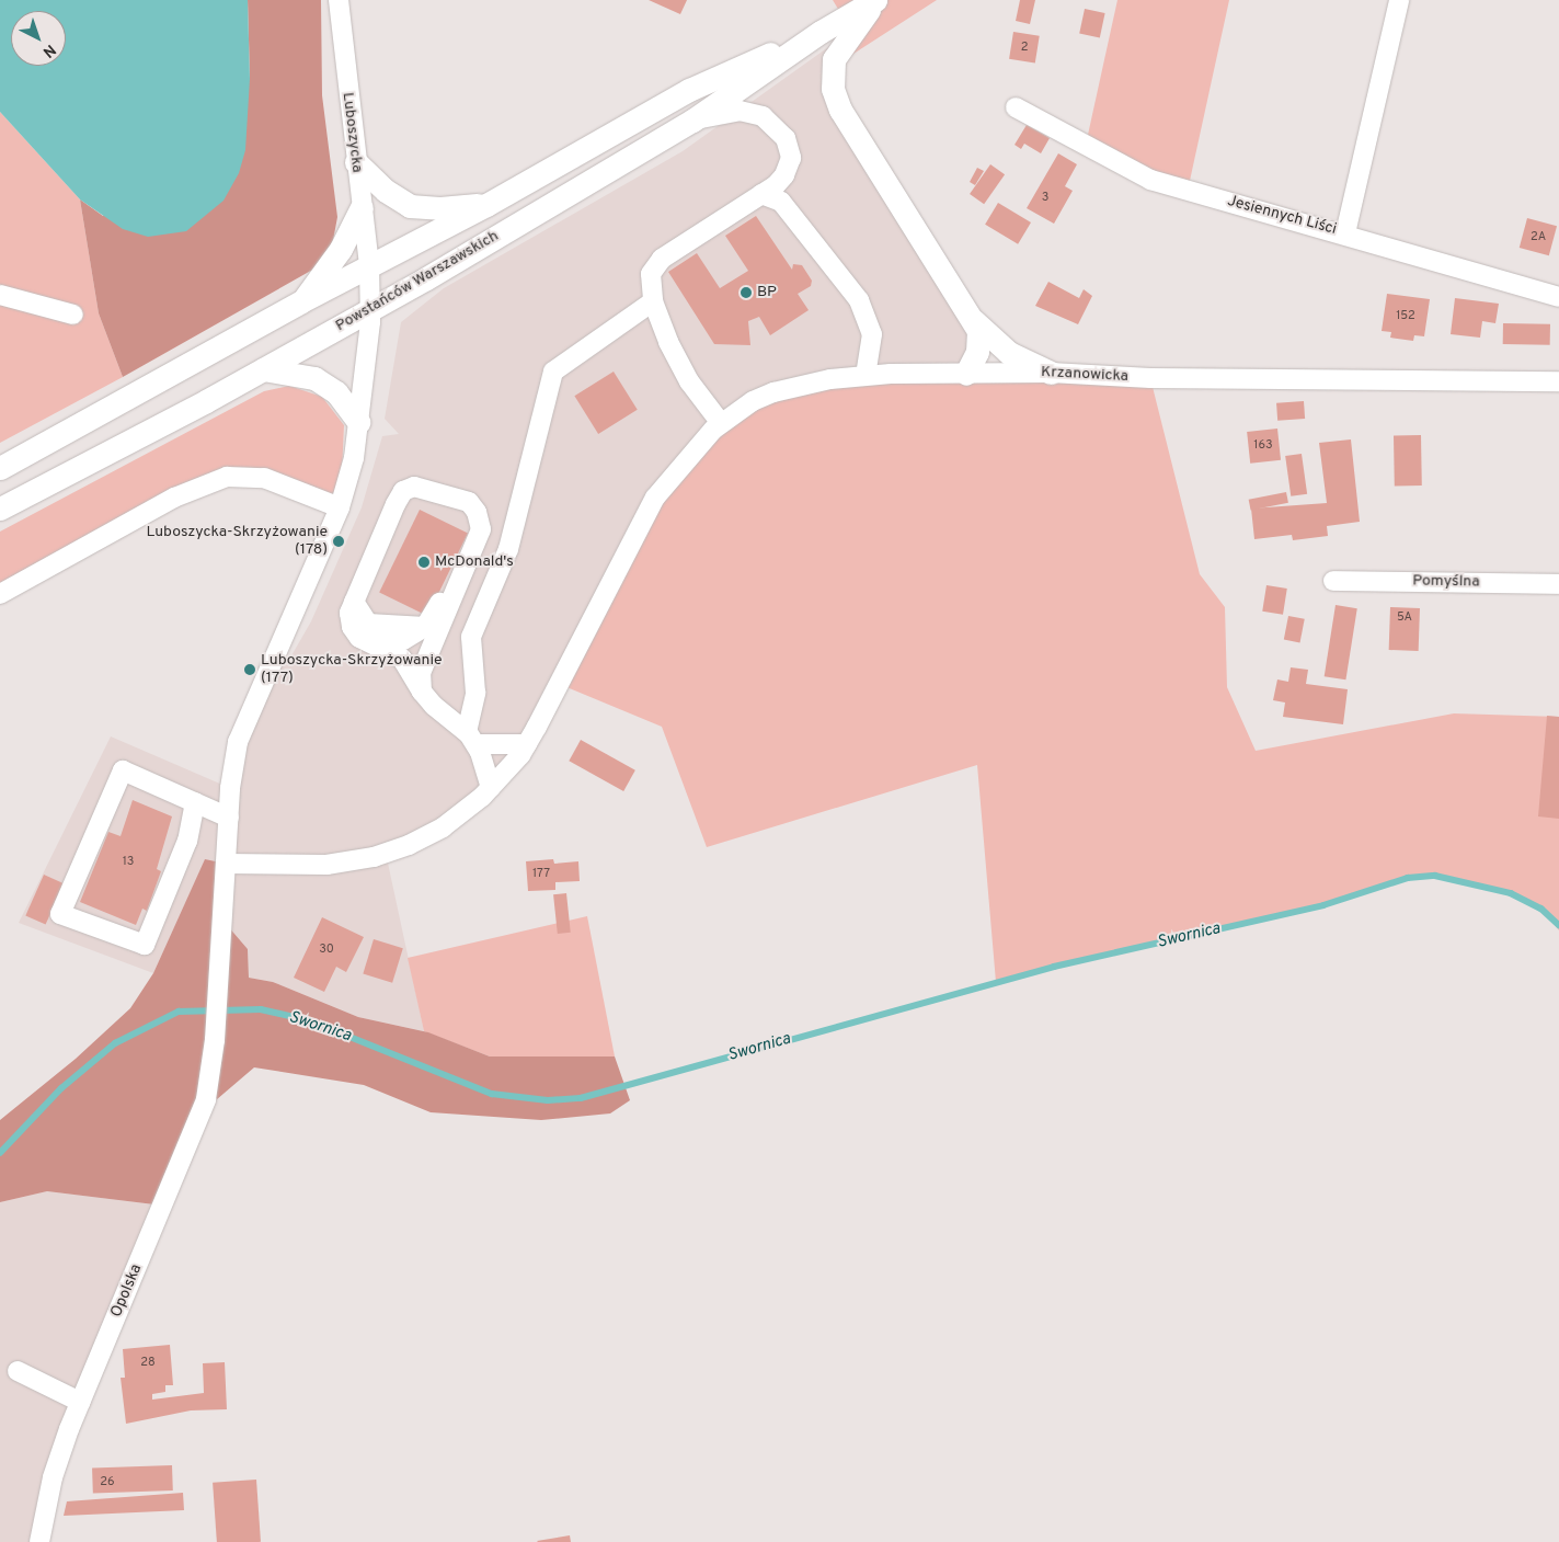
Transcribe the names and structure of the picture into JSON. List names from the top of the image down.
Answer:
{
  "streets": {
    "main road": ["Powstańców Warszawskich"],
    "street": [
      "Luboszycka",
      "Jesiennych Liści",
      "Krzanowicka",
      "Pomyślna",
      "Opolska"
    ]
  },
  "crossings": [
    ["Luboszycka", "Powstańców Warszawskich"],
    ["Luboszycka", "Opolska"],
    ["Krzanowicka", "Opolska"]
  ],
  "water": ["Swornica"],
  "places": [
    "BP",
    "Luboszycka-Skrzyżowanie (178)",
    "McDonald's",
    "Luboszycka-Skrzyżowanie (177)"
  ],
  "house_numbers": [
    "2",
    "3",
    "2A",
    "152",
    "163",
    "5A",
    "13",
    "177",
    "30",
    "28",
    "26"
  ],
  "north": "bottom right"
}
